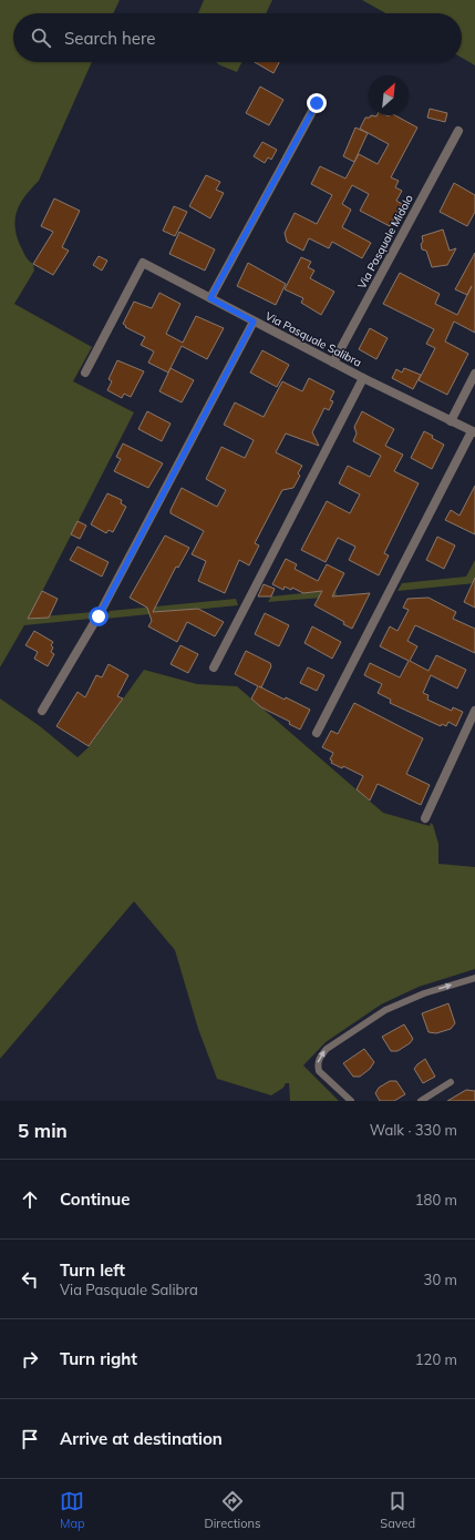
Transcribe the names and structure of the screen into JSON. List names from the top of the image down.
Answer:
{
  "streets": {
    "street": ["Via Pasquale Midolo", "Via Pasquale Salibra"]
  },
  "crossings": [
    ["Via Pasquale Midolo", "Via Pasquale Salibra"]
  ],
  "north": "top right",
  "page": {
    "search": "Search here",
    "heading": ["5 min", "Walk · 330 m"],
    "list": [
      ["Continue", "180 m"],
      ["Turn left", "Via Pasquale Salibra", "30 m"],
      ["Turn right", "120 m"],
      "Arrive at destination"
    ],
    "nav": ["Map", "Directions", "Saved"]
  }
}
